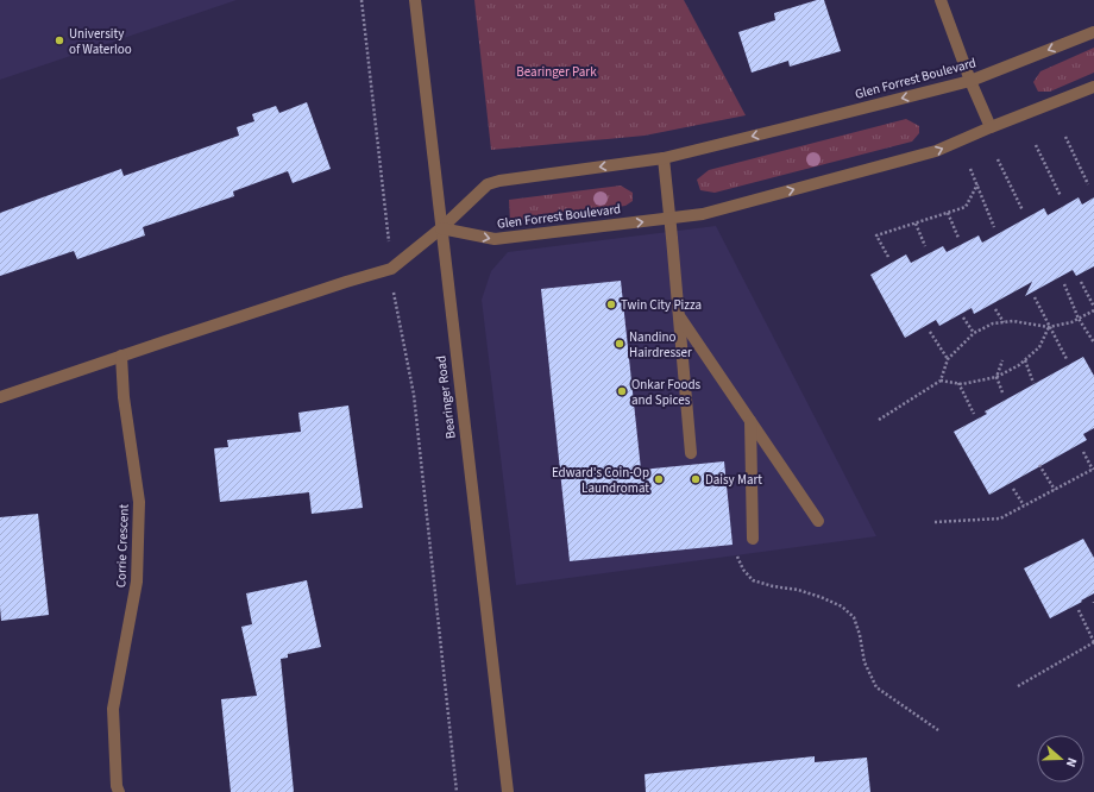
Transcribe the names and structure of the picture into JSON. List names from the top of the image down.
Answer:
{
  "streets": {
    "street": ["Glen Forrest Boulevard", "Bearinger Road", "Corrie Crescent"]
  },
  "crossings": [
    ["Glen Forrest Boulevard", "Bearinger Road"]
  ],
  "parks": ["Bearinger Park"],
  "places": [
    "University of Waterloo",
    "Twin City Pizza",
    "Nandino Hairdresser",
    "Onkar Foods and Spices",
    "Edward's Coin-Op Laundromat",
    "Daisy Mart"
  ],
  "north": "right"
}
